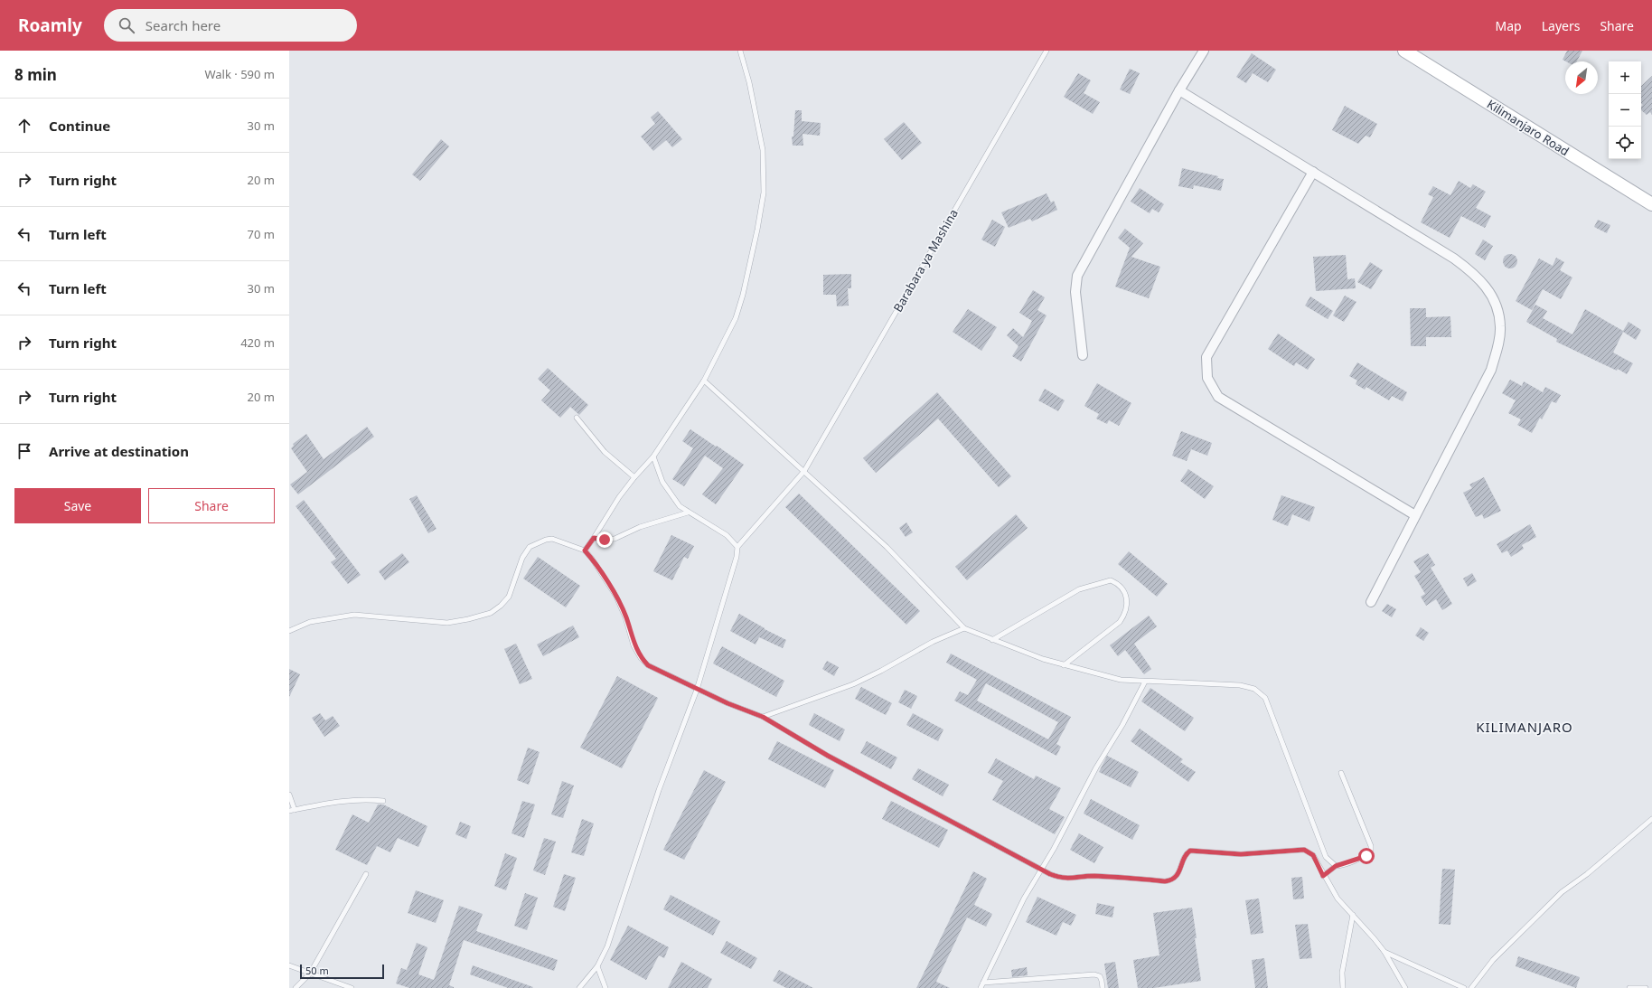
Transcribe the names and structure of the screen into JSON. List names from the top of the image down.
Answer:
{
  "streets": {
    "main road": ["Kilimanjaro Road"],
    "lane": ["Barabara ya Mashina"]
  },
  "districts": ["KILIMANJARO"],
  "scale_bar": "50 m",
  "north": "bottom left",
  "page": {
    "header": "Roamly",
    "search": "Search here",
    "nav": ["Map", "Layers", "Share"],
    "heading": ["8 min", "Walk · 590 m"],
    "map_buttons": ["+", "−"],
    "list": [
      ["Continue", "30 m"],
      ["Turn right", "20 m"],
      ["Turn left", "70 m"],
      ["Turn left", "30 m"],
      ["Turn right", "420 m"],
      ["Turn right", "20 m"],
      "Arrive at destination"
    ],
    "buttons": ["Save", "Share"],
    "scale": "50 m"
  }
}
